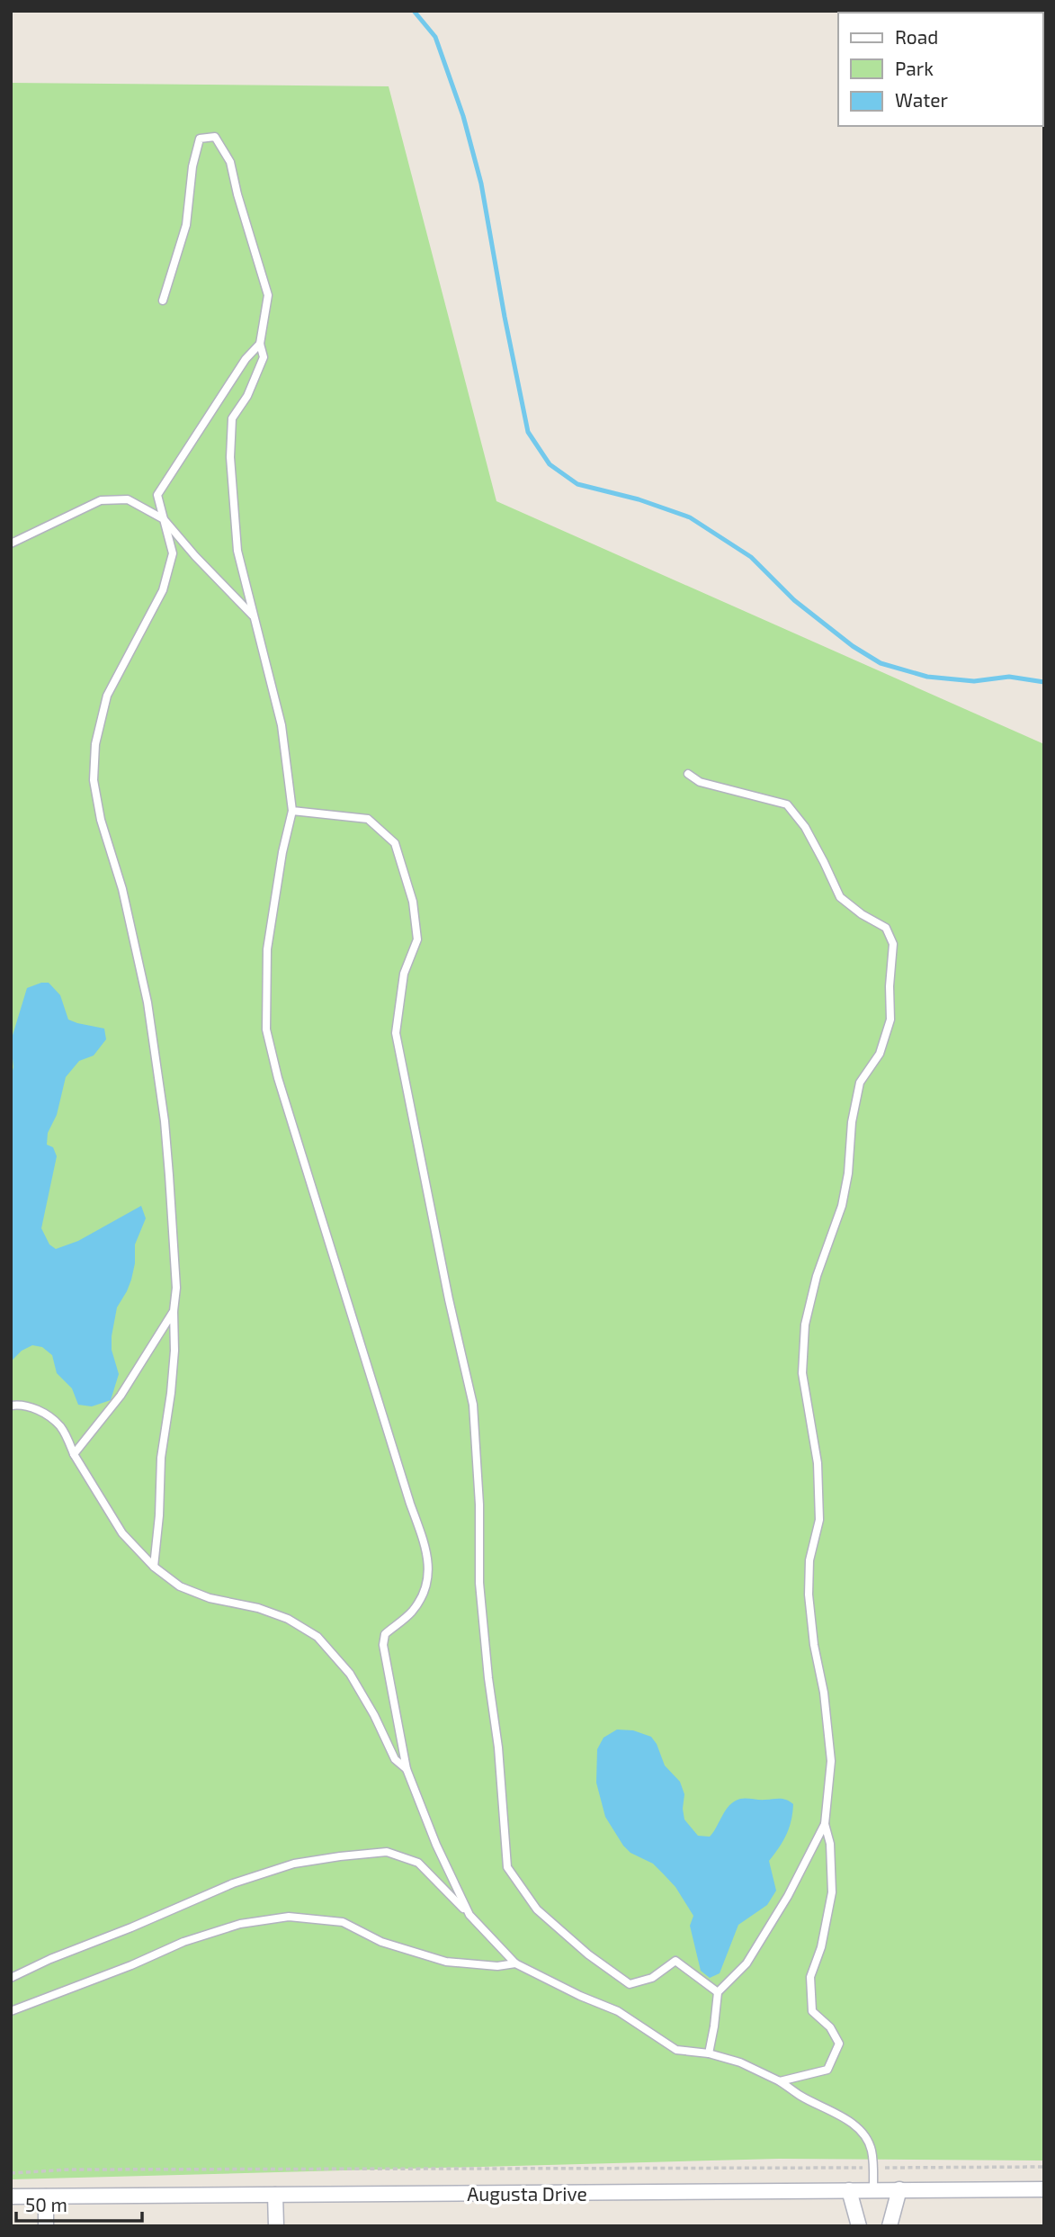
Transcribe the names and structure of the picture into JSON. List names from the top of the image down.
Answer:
{
  "streets": {
    "street": ["Augusta Drive"]
  },
  "legend": ["Road", "Park", "Water"],
  "scale_bar": "50 m"
}
